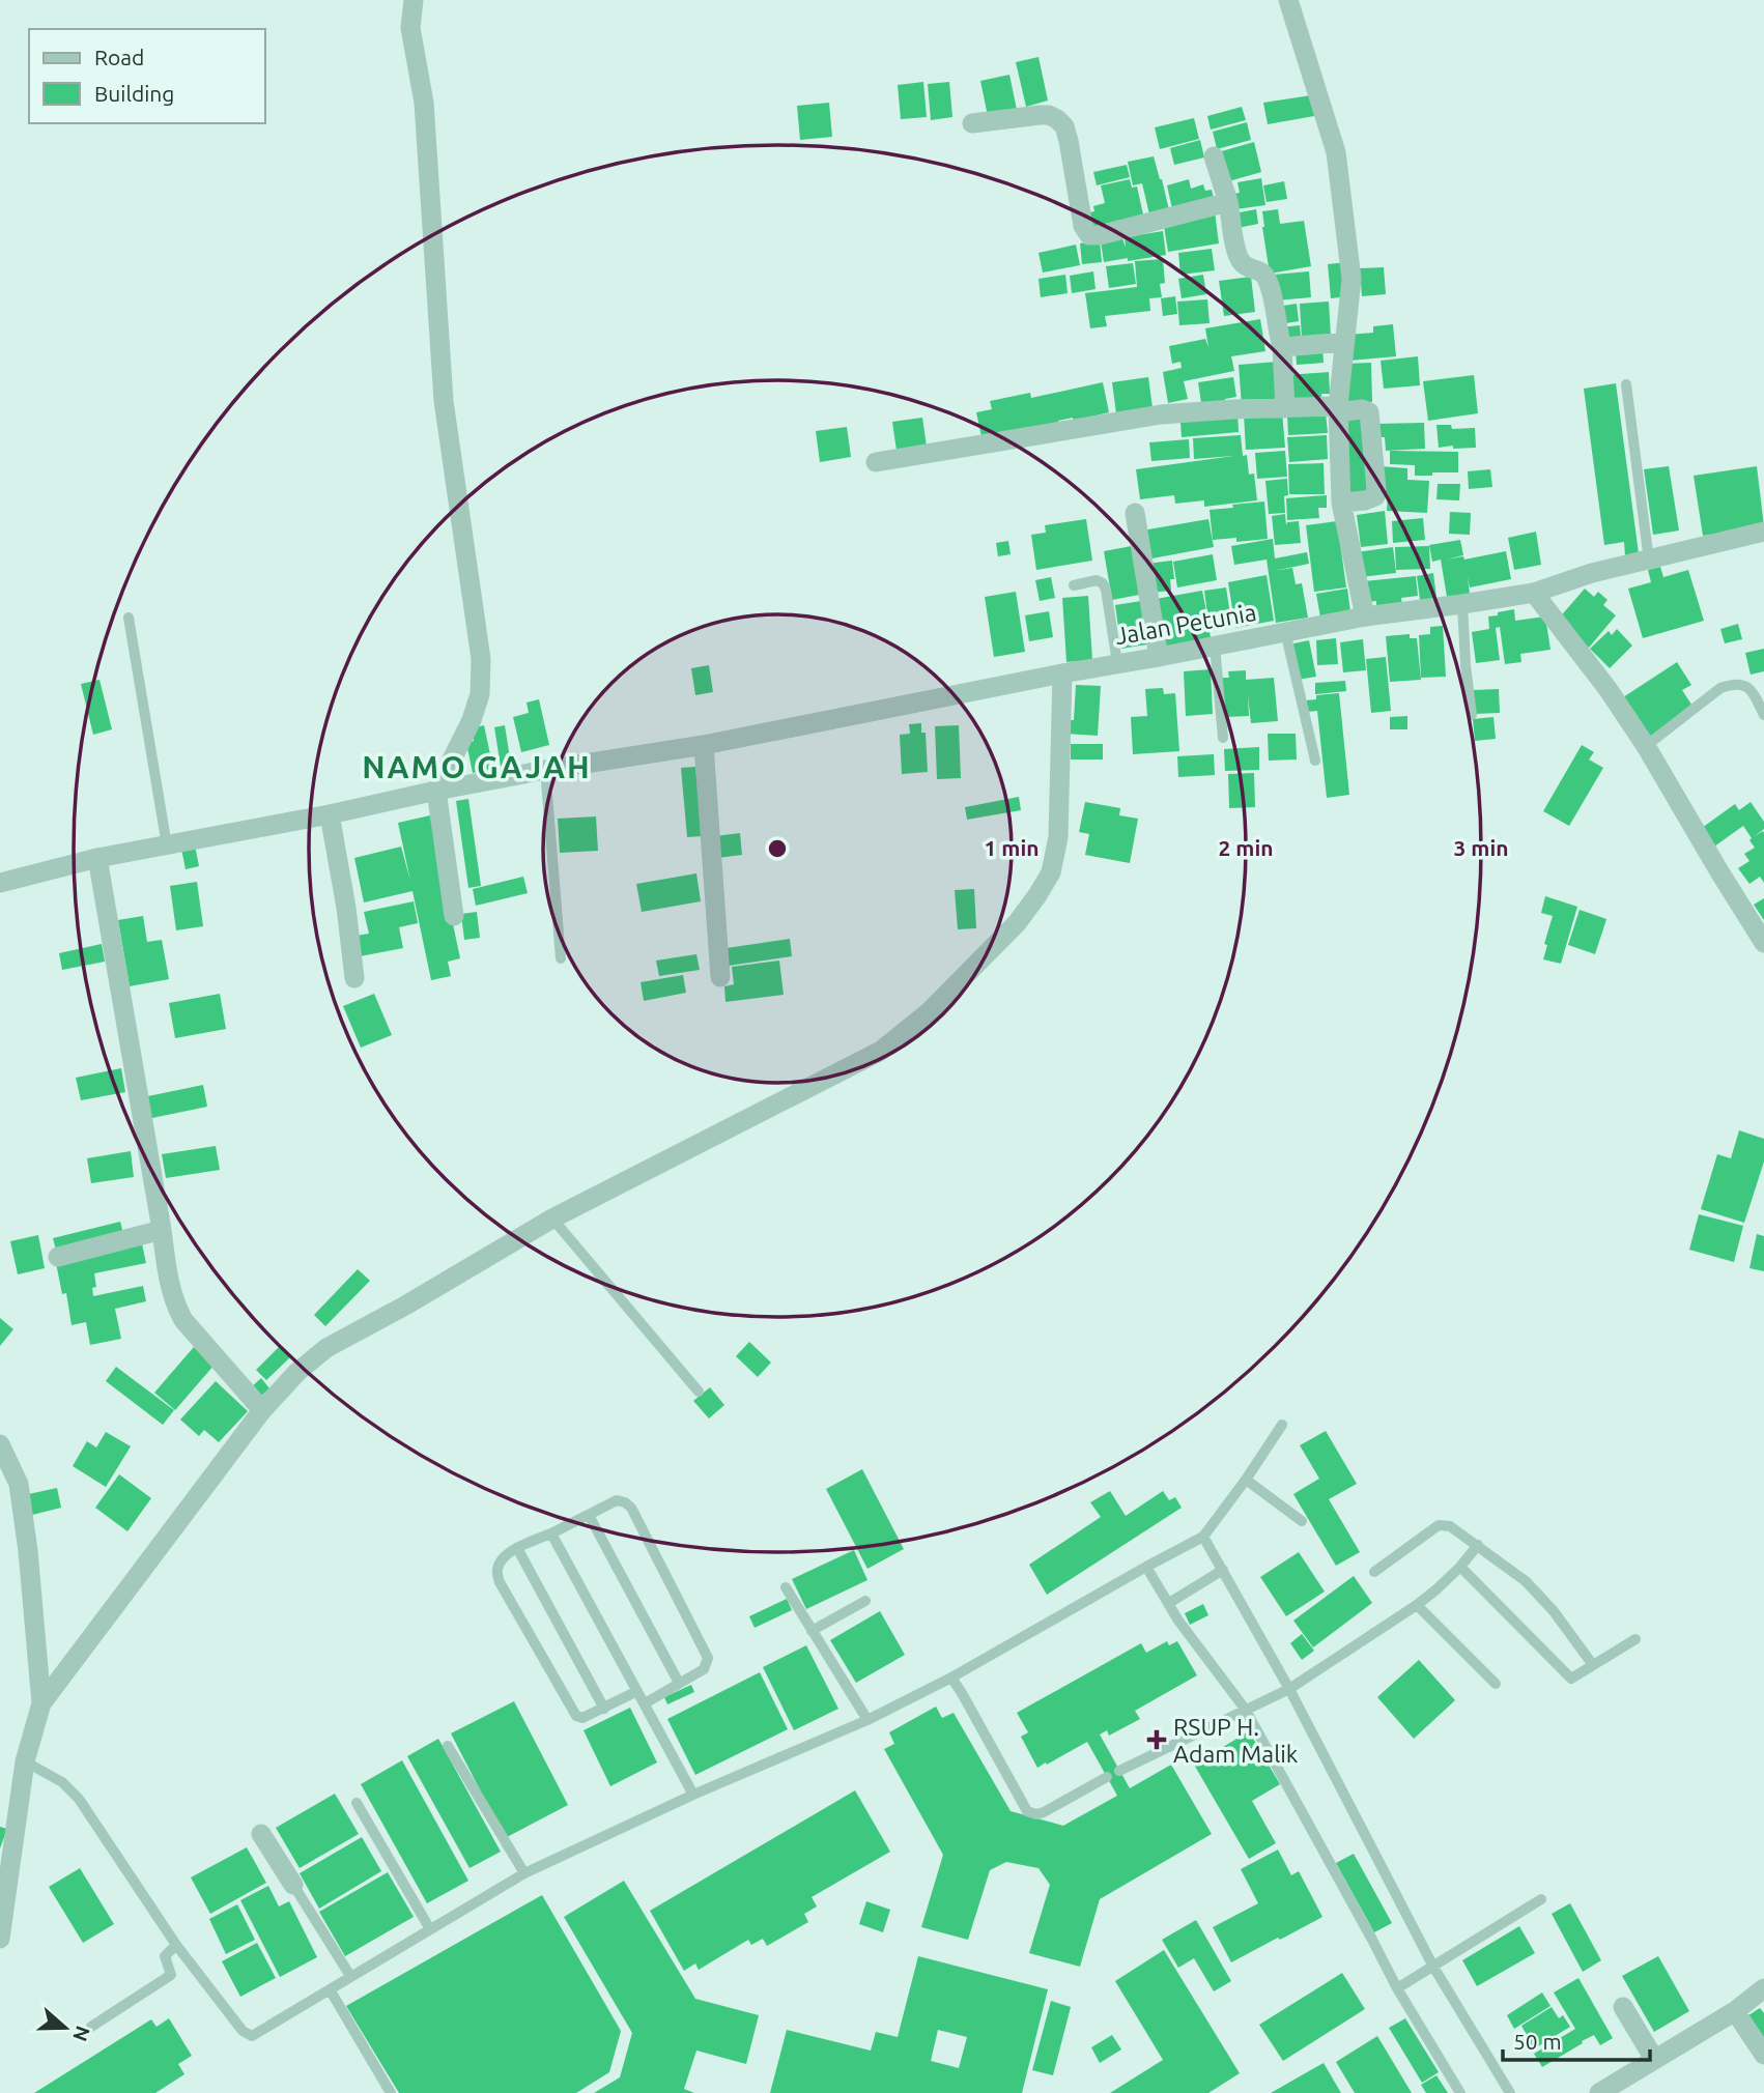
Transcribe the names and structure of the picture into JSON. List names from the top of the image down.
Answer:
{
  "streets": {
    "street": ["Jalan Petunia"]
  },
  "districts": ["NAMO GAJAH"],
  "places": {
    "health": ["RSUP H. Adam Malik"]
  },
  "legend": ["Road", "Building"],
  "scale_bar": "50 m",
  "north": "right",
  "rings": ["1 min", "2 min", "3 min"]
}
